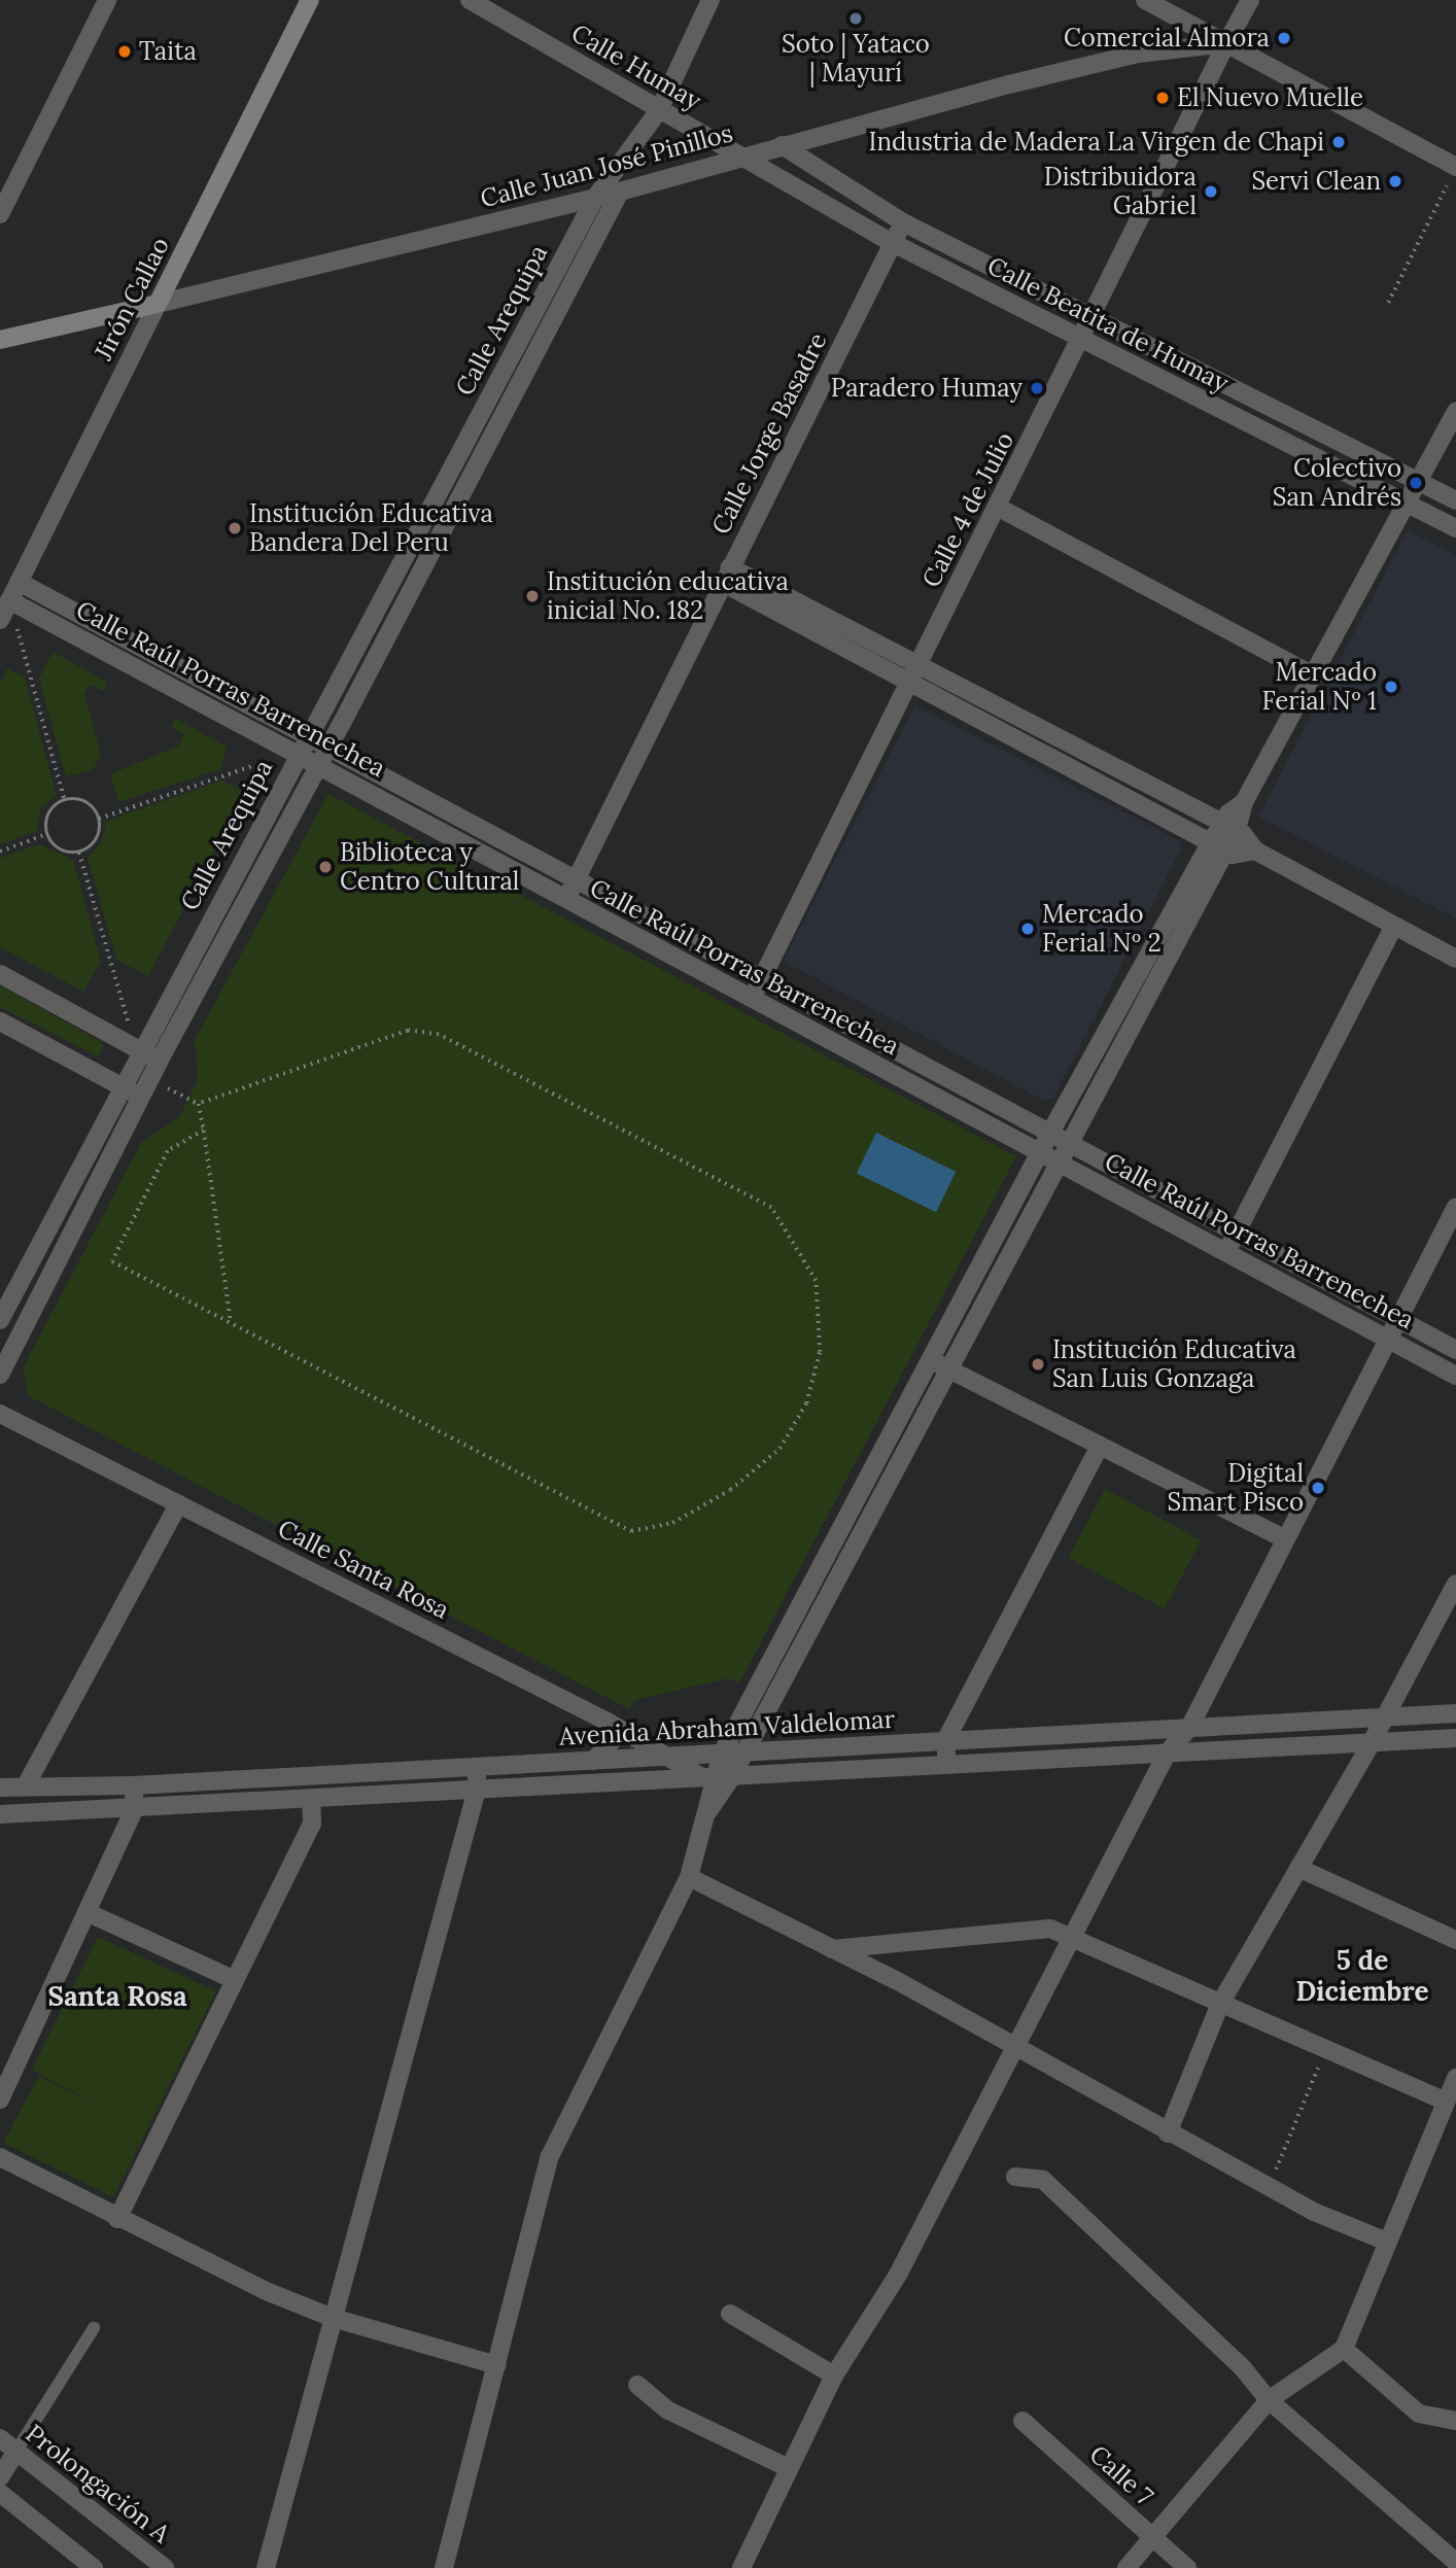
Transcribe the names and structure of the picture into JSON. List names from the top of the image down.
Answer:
{
  "streets": {
    "main road": ["Calle Juan José Pinillos", "Jirón Callao"],
    "street": [
      "Calle Humay",
      "Calle Arequipa",
      "Calle Beatita de Humay",
      "Calle Jorge Basadre",
      "Calle 4 de Julio",
      "Calle Raúl Porras Barrenechea",
      "Calle Santa Rosa",
      "Avenida Abraham Valdelomar",
      "Calle 7",
      "Prolongación A"
    ]
  },
  "crossings": [
    ["Calle Humay", "Calle Juan José Pinillos"],
    ["Calle Humay", "Calle Arequipa"],
    ["Calle Humay", "Calle Beatita de Humay"],
    ["Calle Juan José Pinillos", "Jirón Callao"],
    ["Calle Juan José Pinillos", "Calle Arequipa"],
    ["Calle Juan José Pinillos", "Calle Beatita de Humay"],
    ["Calle Juan José Pinillos", "Calle 4 de Julio"],
    ["Jirón Callao", "Calle Raúl Porras Barrenechea"],
    ["Calle Arequipa", "Calle Raúl Porras Barrenechea"],
    ["Calle Beatita de Humay", "Calle Jorge Basadre"],
    ["Calle Beatita de Humay", "Calle 4 de Julio"],
    ["Calle Jorge Basadre", "Calle Raúl Porras Barrenechea"],
    ["Calle 4 de Julio", "Calle Raúl Porras Barrenechea"],
    ["Calle Santa Rosa", "Avenida Abraham Valdelomar"]
  ],
  "districts": ["5 de Diciembre", "Santa Rosa"],
  "places": [
    "Soto | Yataco | Mayurí",
    "Comercial Almora",
    "Taita",
    "El Nuevo Muelle",
    "Industria de Madera La Virgen de Chapi",
    "Servi Clean",
    "Distribuidora Gabriel",
    "Paradero Humay",
    "Colectivo San Andrés",
    "Institución Educativa Bandera Del Peru",
    "Institución educativa inicial No. 182",
    "Mercado Ferial Nº 1",
    "Biblioteca y Centro Cultural",
    "Mercado Ferial Nº 2",
    "Institución Educativa San Luis Gonzaga",
    "Digital Smart Pisco"
  ]
}
